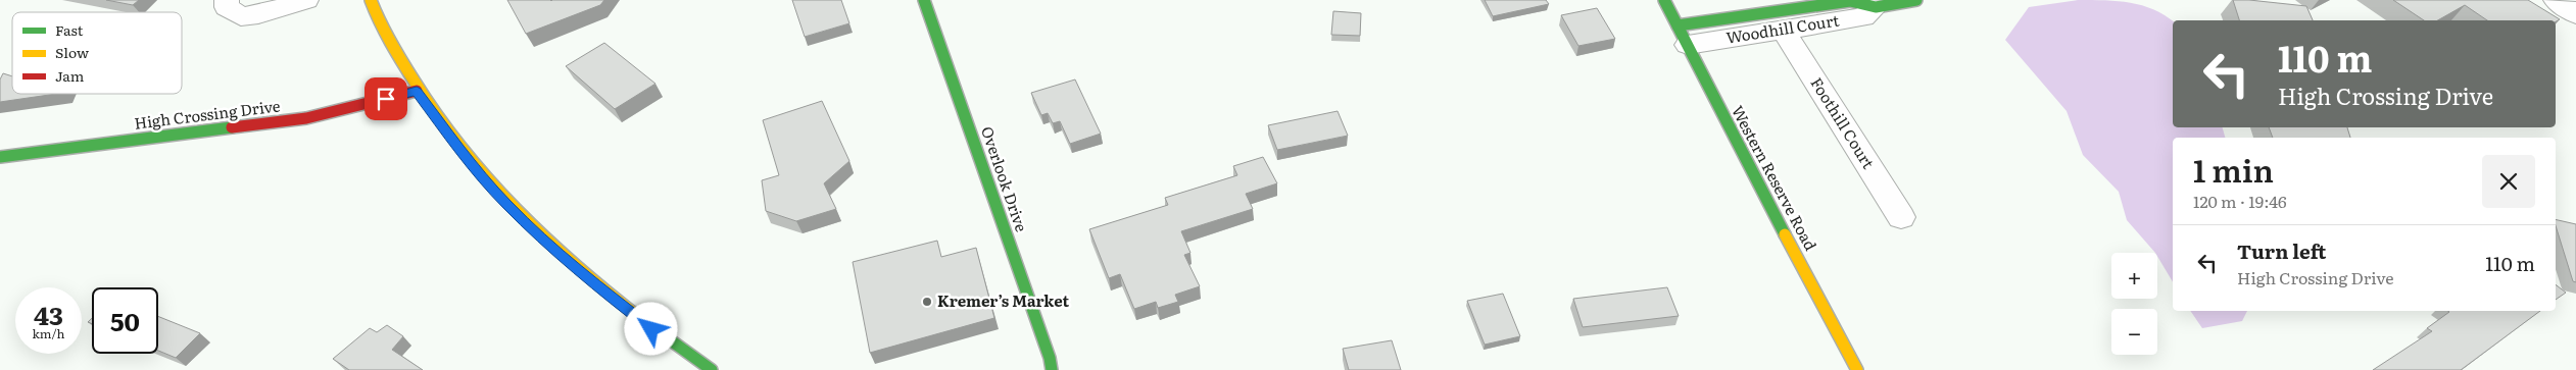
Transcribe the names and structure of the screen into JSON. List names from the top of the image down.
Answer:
{
  "streets": {
    "street": [
      "Woodhill Court",
      "High Crossing Drive",
      "Foothill Court",
      "Western Reserve Road",
      "Overlook Drive"
    ]
  },
  "crossings": [
    ["Woodhill Court", "Foothill Court"],
    ["Woodhill Court", "Western Reserve Road"]
  ],
  "places": ["Kremer’s Market"],
  "legend": ["Fast", "Slow", "Jam"],
  "page": {
    "turn": ["110 m", "High Crossing Drive"],
    "heading": ["1 min", "120 m · 19:46"],
    "list": [
      {
        "name": "Turn left",
        "note": "High Crossing Drive",
        "value": "110 m"
      }
    ],
    "map_buttons": ["+", "−"],
    "speed": "43 km/h",
    "limit": "50"
  }
}
